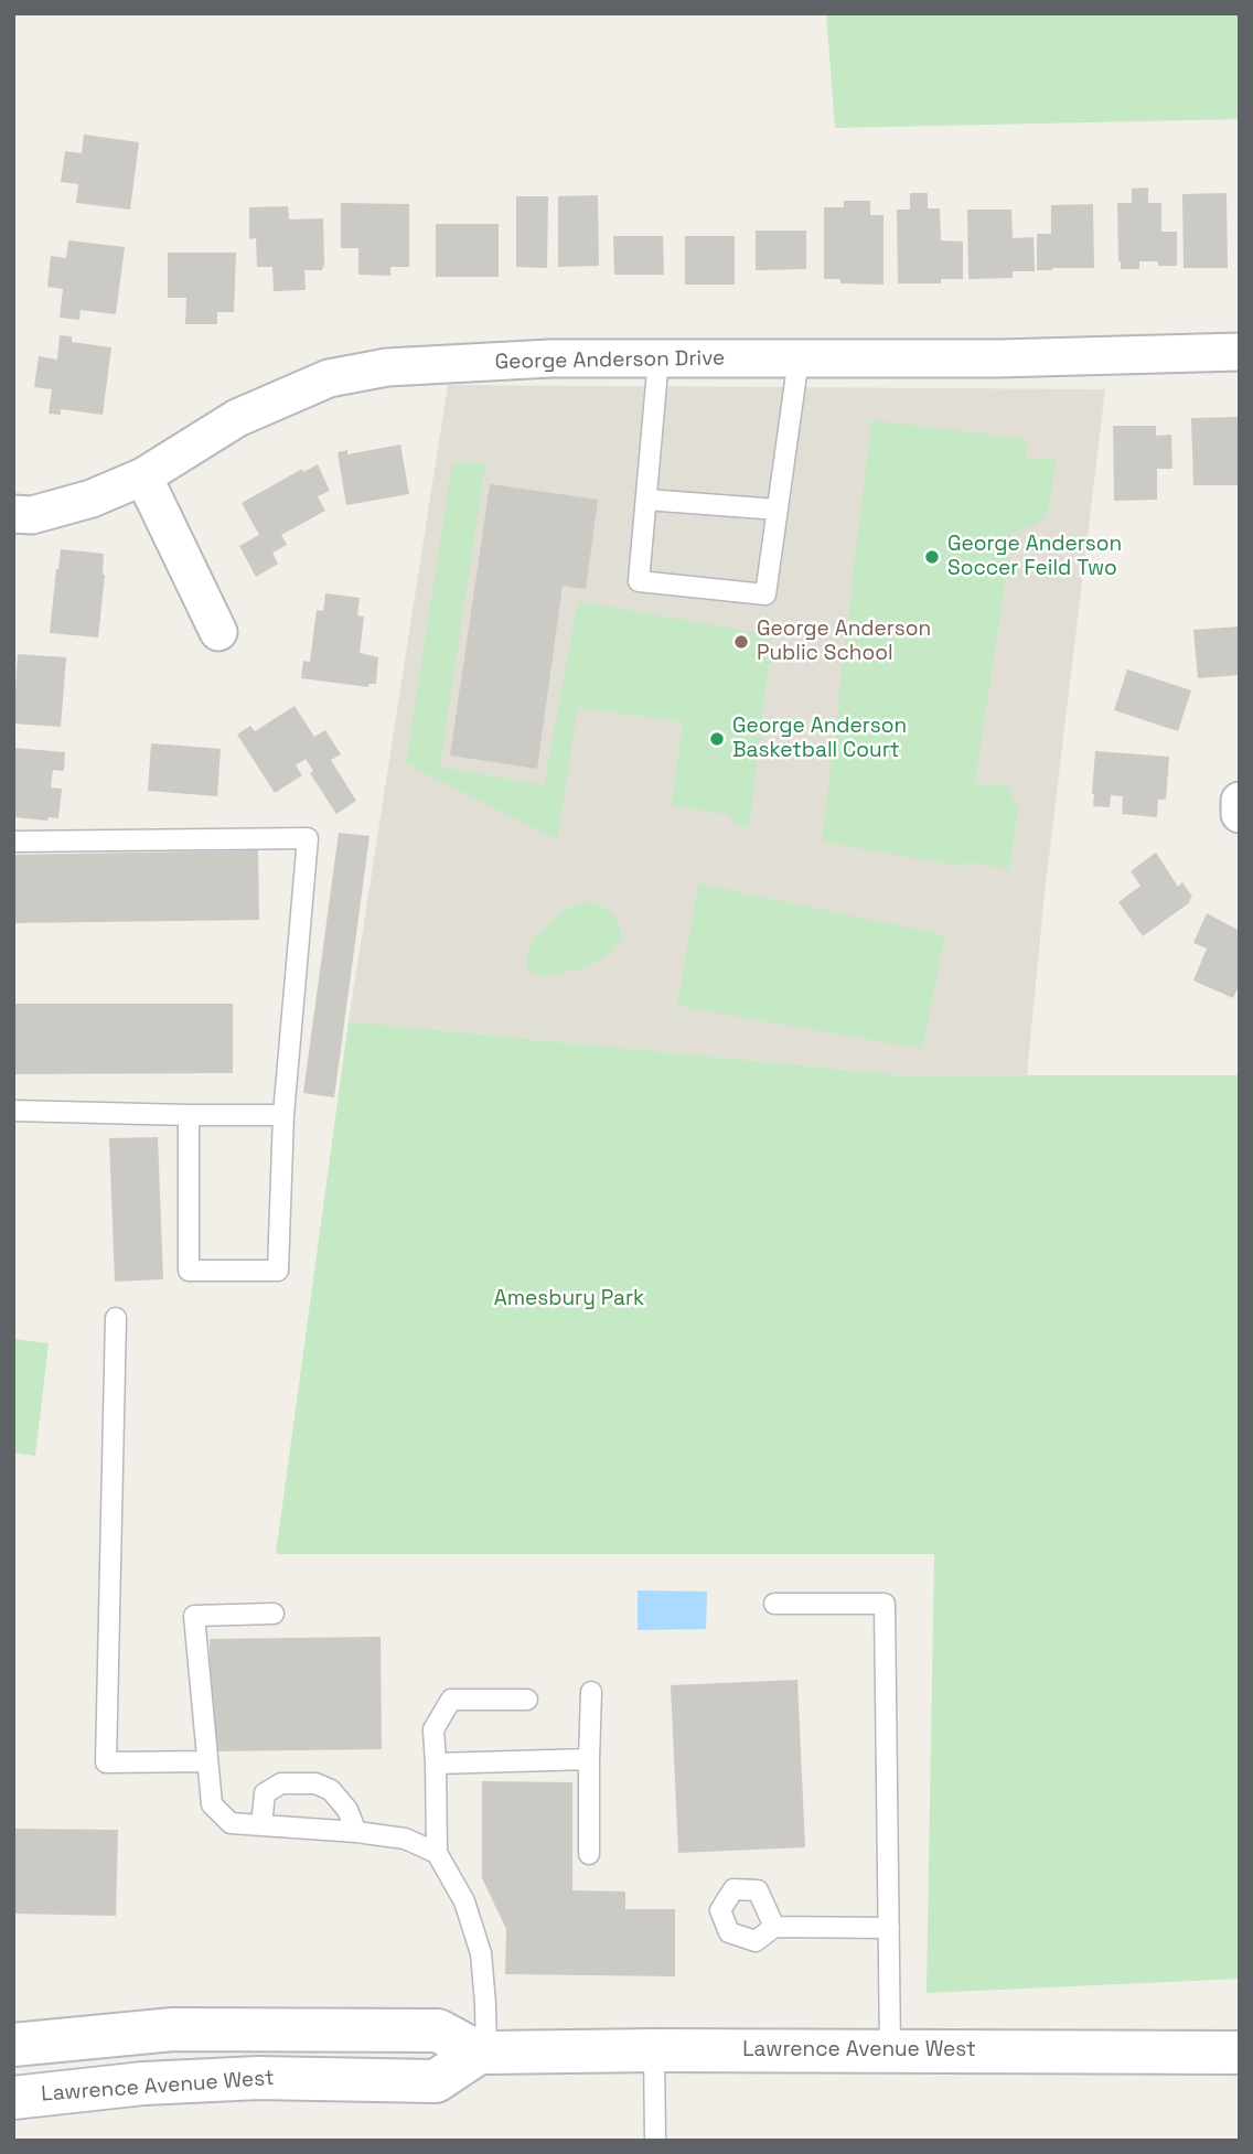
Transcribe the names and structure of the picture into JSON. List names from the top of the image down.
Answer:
{
  "streets": {
    "main road": ["Lawrence Avenue West"],
    "street": ["George Anderson Drive"]
  },
  "parks": ["Amesbury Park"],
  "places": ["George Anderson Soccer Feild Two", "George Anderson Public School", "George Anderson Basketball Court"]
}
